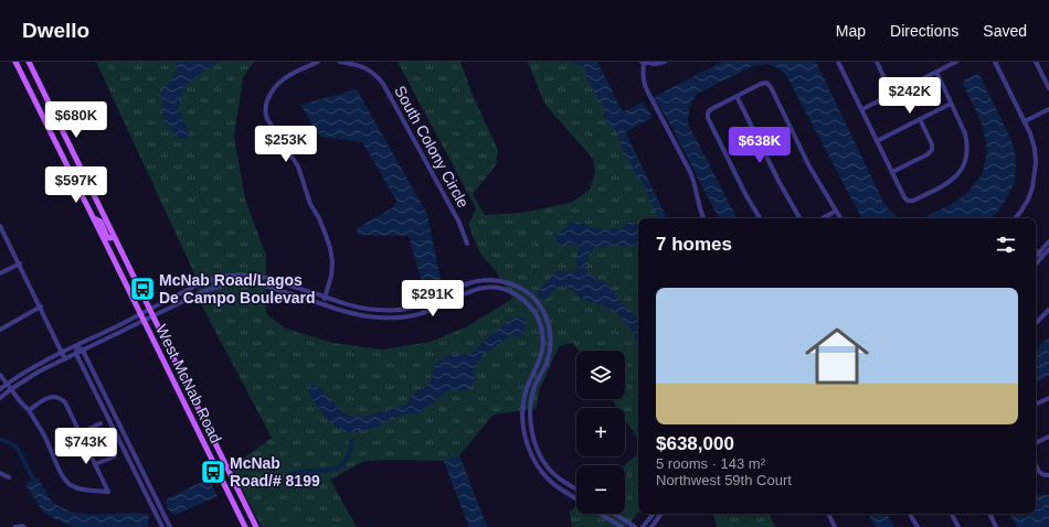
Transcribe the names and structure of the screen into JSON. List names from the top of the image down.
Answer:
{
  "streets": {
    "main road": ["West McNab Road"],
    "street": ["South Colony Circle"]
  },
  "places": {
    "bus stop": ["McNab Road/Lagos De Campo Boulevard", "McNab Road/# 8199"]
  },
  "page": {
    "header": "Dwello",
    "nav": ["Map", "Directions", "Saved"],
    "price": [
      "$242K",
      "$680K",
      "$253K",
      "$638K",
      "$597K",
      "$291K",
      "$743K"
    ],
    "heading": "7 homes",
    "list": [
      {
        "name": "$638,000",
        "note": "5 rooms · 143 m² · Northwest 59th Court"
      }
    ],
    "map_buttons": ["+", "−"]
  }
}
